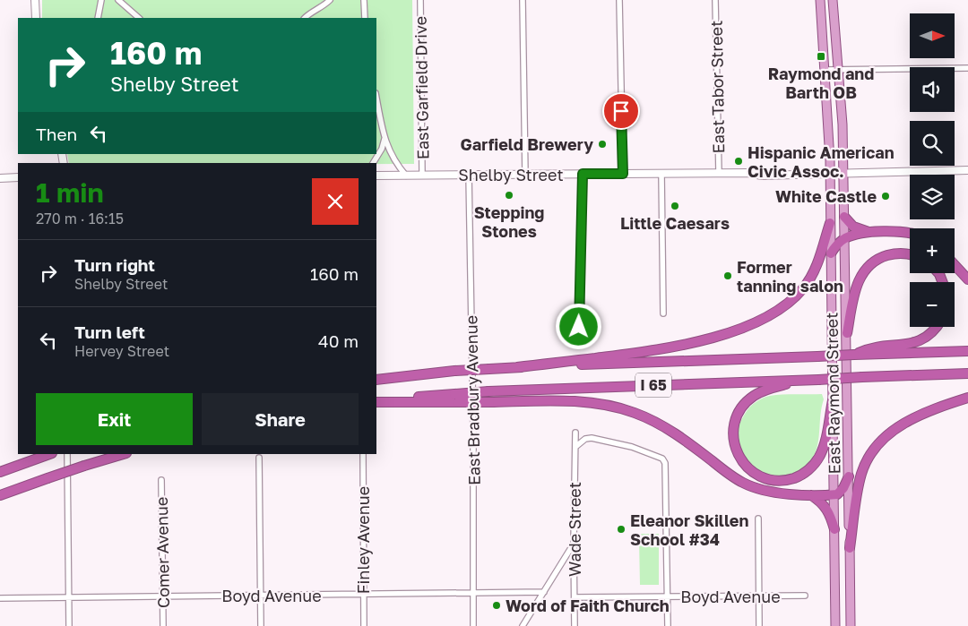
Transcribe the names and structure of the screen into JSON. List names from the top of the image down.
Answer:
{
  "streets": {
    "highway": ["I 65"],
    "main road": ["Shelby Street", "East Raymond Street"],
    "street": [
      "East Tabor Street",
      "East Garfield Drive",
      "East Bradbury Avenue",
      "Wade Street",
      "Finley Avenue",
      "Comer Avenue",
      "Boyd Avenue"
    ]
  },
  "crossings": [
    ["East Tabor Street", "Shelby Street"],
    ["East Garfield Drive", "Shelby Street"],
    ["Shelby Street", "East Raymond Street"],
    ["Shelby Street", "East Bradbury Avenue"],
    ["East Bradbury Avenue", "Boyd Avenue"],
    ["Wade Street", "Boyd Avenue"],
    ["Finley Avenue", "Boyd Avenue"],
    ["Comer Avenue", "Boyd Avenue"]
  ],
  "places": {
    "transit": ["Raymond and Barth OB"],
    "other": [
      "Garfield Brewery",
      "Hispanic American Civic Assoc.",
      "Stepping Stones",
      "White Castle",
      "Little Caesars",
      "Former tanning salon",
      "Eleanor Skillen School #34",
      "Word of Faith Church"
    ]
  },
  "north": "right",
  "page": {
    "map_buttons": ["+", "−"],
    "turn": ["160 m", "Shelby Street"],
    "then": "Then",
    "heading": ["1 min", "270 m · 16:15"],
    "list": [
      {
        "name": "Turn right",
        "note": "Shelby Street",
        "value": "160 m"
      },
      {
        "name": "Turn left",
        "note": "Hervey Street",
        "value": "40 m"
      }
    ],
    "buttons": ["Exit", "Share"]
  }
}
